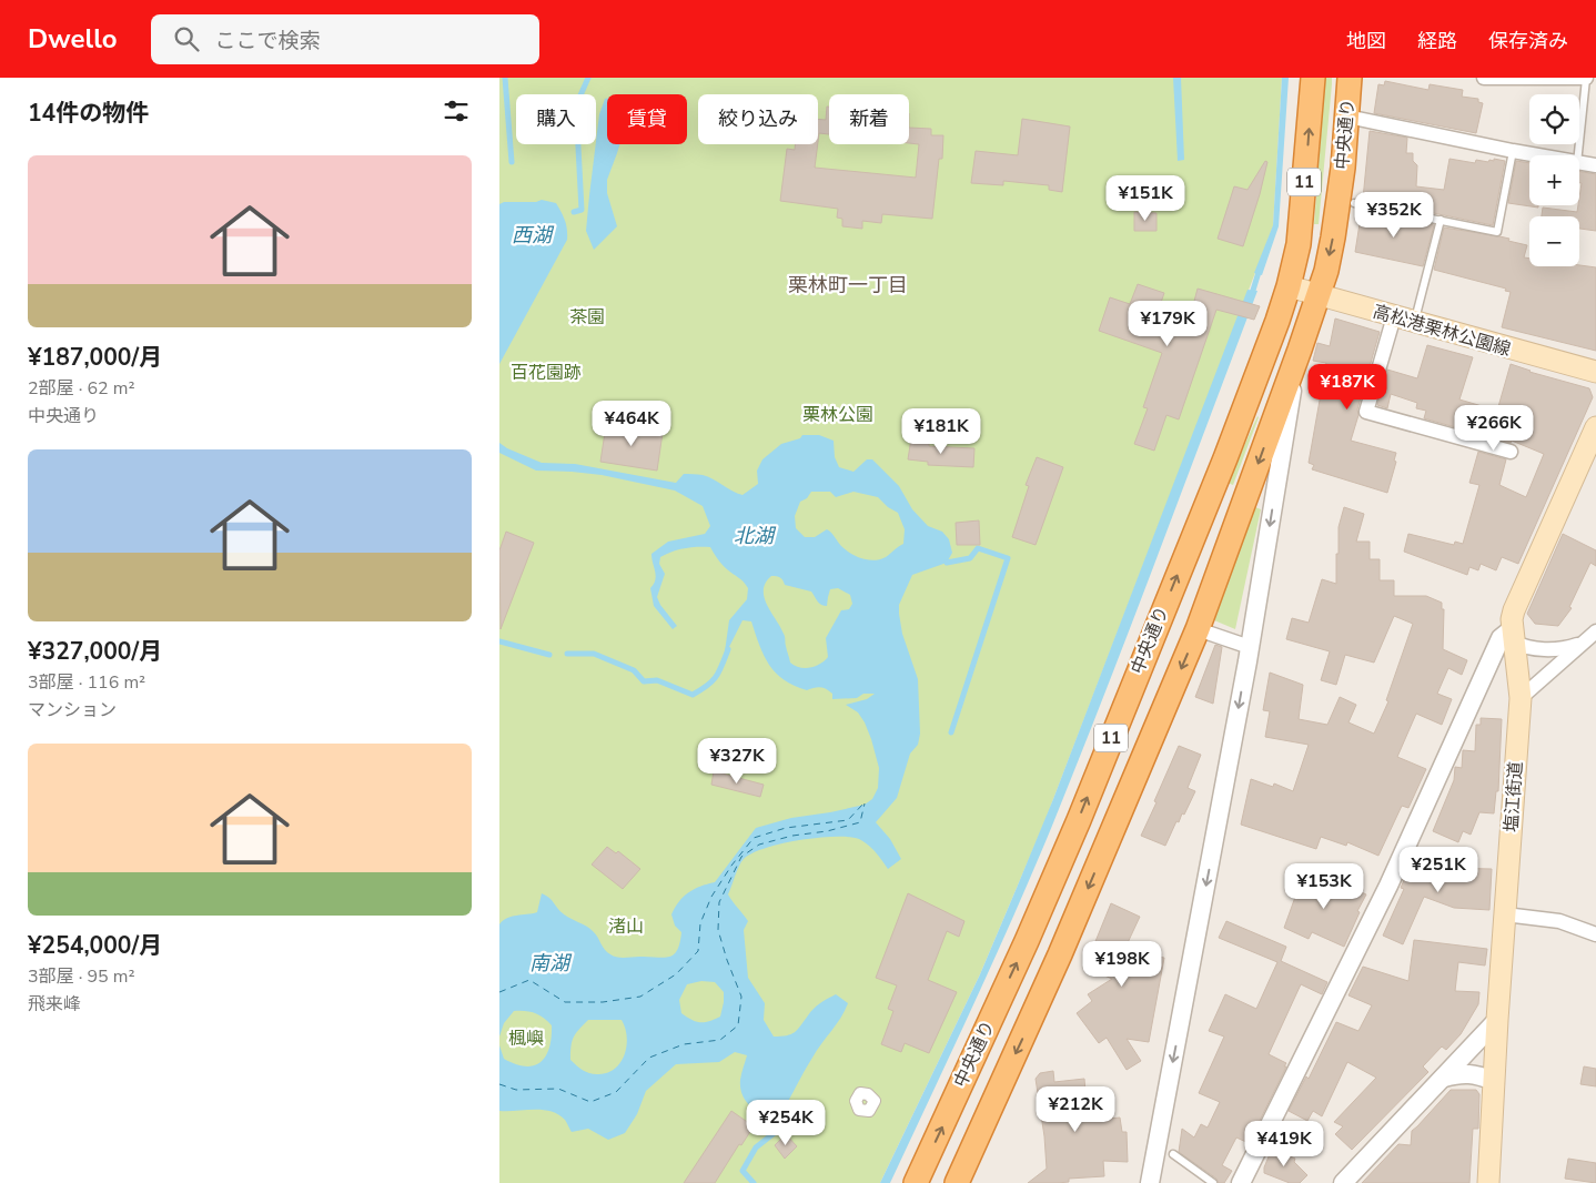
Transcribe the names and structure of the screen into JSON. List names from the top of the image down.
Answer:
{
  "streets": {
    "highway": ["中央通り", "11"],
    "main road": ["高松港栗林公園線", "塩江街道"]
  },
  "crossings": [
    ["中央通り", "高松港栗林公園線"]
  ],
  "districts": ["栗林町一丁目"],
  "water": ["西湖", "北湖", "南湖"],
  "parks": [
    "茶園",
    "百花園跡",
    "栗林公園",
    "渚山",
    "楓嶼"
  ],
  "page": {
    "header": "Dwello",
    "search": "ここで検索",
    "nav": ["地図", "経路", "保存済み"],
    "heading": "14件の物件",
    "map_buttons": ["+", "−"],
    "chip": [
      "購入",
      "賃貸",
      "絞り込み",
      "新着"
    ],
    "list": [
      {
        "name": "¥187,000/月",
        "note": "2部屋 · 62 m² · 中央通り"
      },
      {
        "name": "¥327,000/月",
        "note": "3部屋 · 116 m² · マンション"
      },
      {
        "name": "¥254,000/月",
        "note": "3部屋 · 95 m² · 飛来峰"
      }
    ],
    "price": [
      "¥151K",
      "¥352K",
      "¥179K",
      "¥187K",
      "¥464K",
      "¥266K",
      "¥181K",
      "¥327K",
      "¥251K",
      "¥153K",
      "¥198K",
      "¥212K",
      "¥254K",
      "¥419K"
    ]
  }
}
